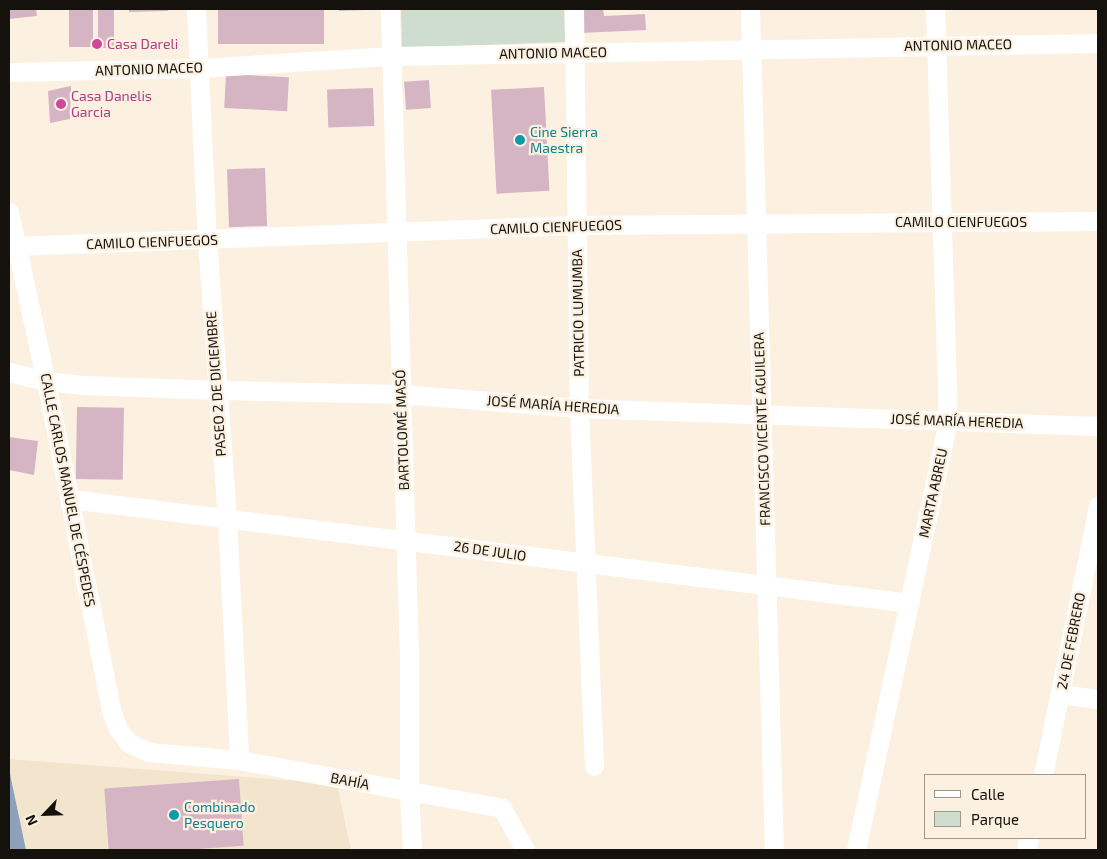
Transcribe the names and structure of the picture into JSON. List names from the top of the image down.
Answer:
{
  "streets": {
    "street": [
      "ANTONIO MACEO",
      "CAMILO CIENFUEGOS",
      "PATRICIO LUMUMBA",
      "PASEO 2 DE DICIEMBRE",
      "JOSÉ MARÍA HEREDIA",
      "FRANCISCO VICENTE AGUILERA",
      "BARTOLOMÉ MASÓ",
      "CALLE CARLOS MANUEL DE CÉSPEDES",
      "MARTA ABREU",
      "26 DE JULIO",
      "24 DE FEBRERO",
      "BAHÍA"
    ]
  },
  "crossings": [
    ["ANTONIO MACEO", "PATRICIO LUMUMBA"],
    ["ANTONIO MACEO", "PASEO 2 DE DICIEMBRE"],
    ["ANTONIO MACEO", "FRANCISCO VICENTE AGUILERA"],
    ["ANTONIO MACEO", "BARTOLOMÉ MASÓ"],
    ["ANTONIO MACEO", "MARTA ABREU"],
    ["CAMILO CIENFUEGOS", "PATRICIO LUMUMBA"],
    ["CAMILO CIENFUEGOS", "PASEO 2 DE DICIEMBRE"],
    ["CAMILO CIENFUEGOS", "FRANCISCO VICENTE AGUILERA"],
    ["CAMILO CIENFUEGOS", "BARTOLOMÉ MASÓ"],
    ["CAMILO CIENFUEGOS", "CALLE CARLOS MANUEL DE CÉSPEDES"],
    ["CAMILO CIENFUEGOS", "MARTA ABREU"],
    ["PATRICIO LUMUMBA", "JOSÉ MARÍA HEREDIA"],
    ["PATRICIO LUMUMBA", "26 DE JULIO"],
    ["PASEO 2 DE DICIEMBRE", "JOSÉ MARÍA HEREDIA"],
    ["PASEO 2 DE DICIEMBRE", "26 DE JULIO"],
    ["PASEO 2 DE DICIEMBRE", "BAHÍA"],
    ["JOSÉ MARÍA HEREDIA", "FRANCISCO VICENTE AGUILERA"],
    ["JOSÉ MARÍA HEREDIA", "BARTOLOMÉ MASÓ"],
    ["JOSÉ MARÍA HEREDIA", "CALLE CARLOS MANUEL DE CÉSPEDES"],
    ["JOSÉ MARÍA HEREDIA", "MARTA ABREU"],
    ["FRANCISCO VICENTE AGUILERA", "26 DE JULIO"],
    ["BARTOLOMÉ MASÓ", "26 DE JULIO"],
    ["BARTOLOMÉ MASÓ", "BAHÍA"],
    ["CALLE CARLOS MANUEL DE CÉSPEDES", "26 DE JULIO"],
    ["CALLE CARLOS MANUEL DE CÉSPEDES", "BAHÍA"],
    ["MARTA ABREU", "26 DE JULIO"]
  ],
  "places": [
    "Casa Dareli",
    "Casa Danelis Garcia",
    "Cine Sierra Maestra",
    "Combinado Pesquero"
  ],
  "legend": ["Calle", "Parque"],
  "north": "bottom left"
}
